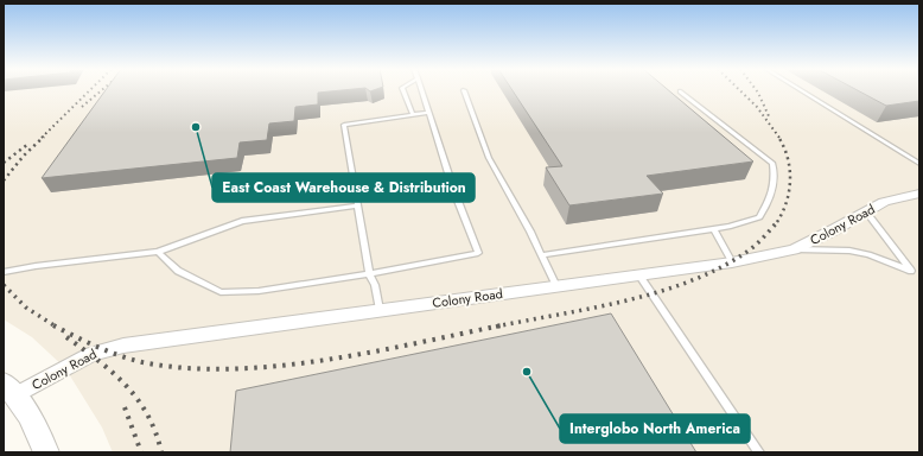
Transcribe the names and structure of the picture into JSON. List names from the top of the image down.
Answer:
{
  "streets": {
    "street": ["Colony Road"]
  },
  "places": ["East Coast Warehouse & Distribution", "Interglobo North America"]
}
